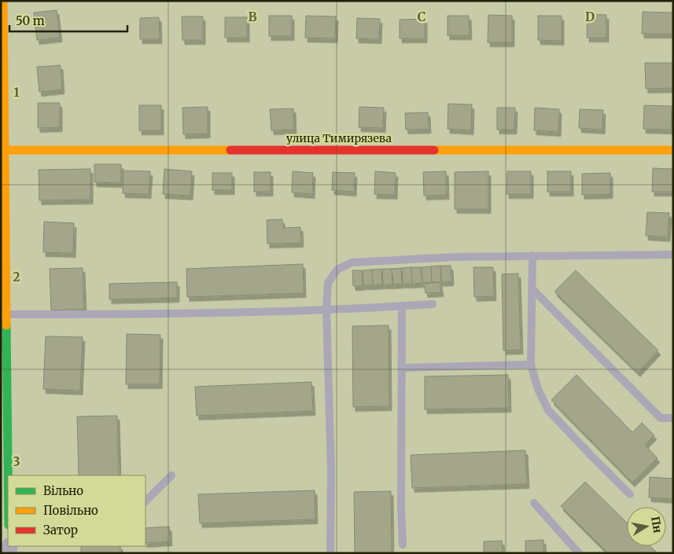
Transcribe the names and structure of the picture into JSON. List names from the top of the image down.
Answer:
{
  "streets": {
    "street": ["улица Тимирязева"]
  },
  "legend": ["Вільно", "Повільно", "Затор"],
  "scale_bar": "50 m",
  "north": "right",
  "grid": {
    "columns": ["B", "C", "D"],
    "rows": ["1", "2", "3"]
  }
}
